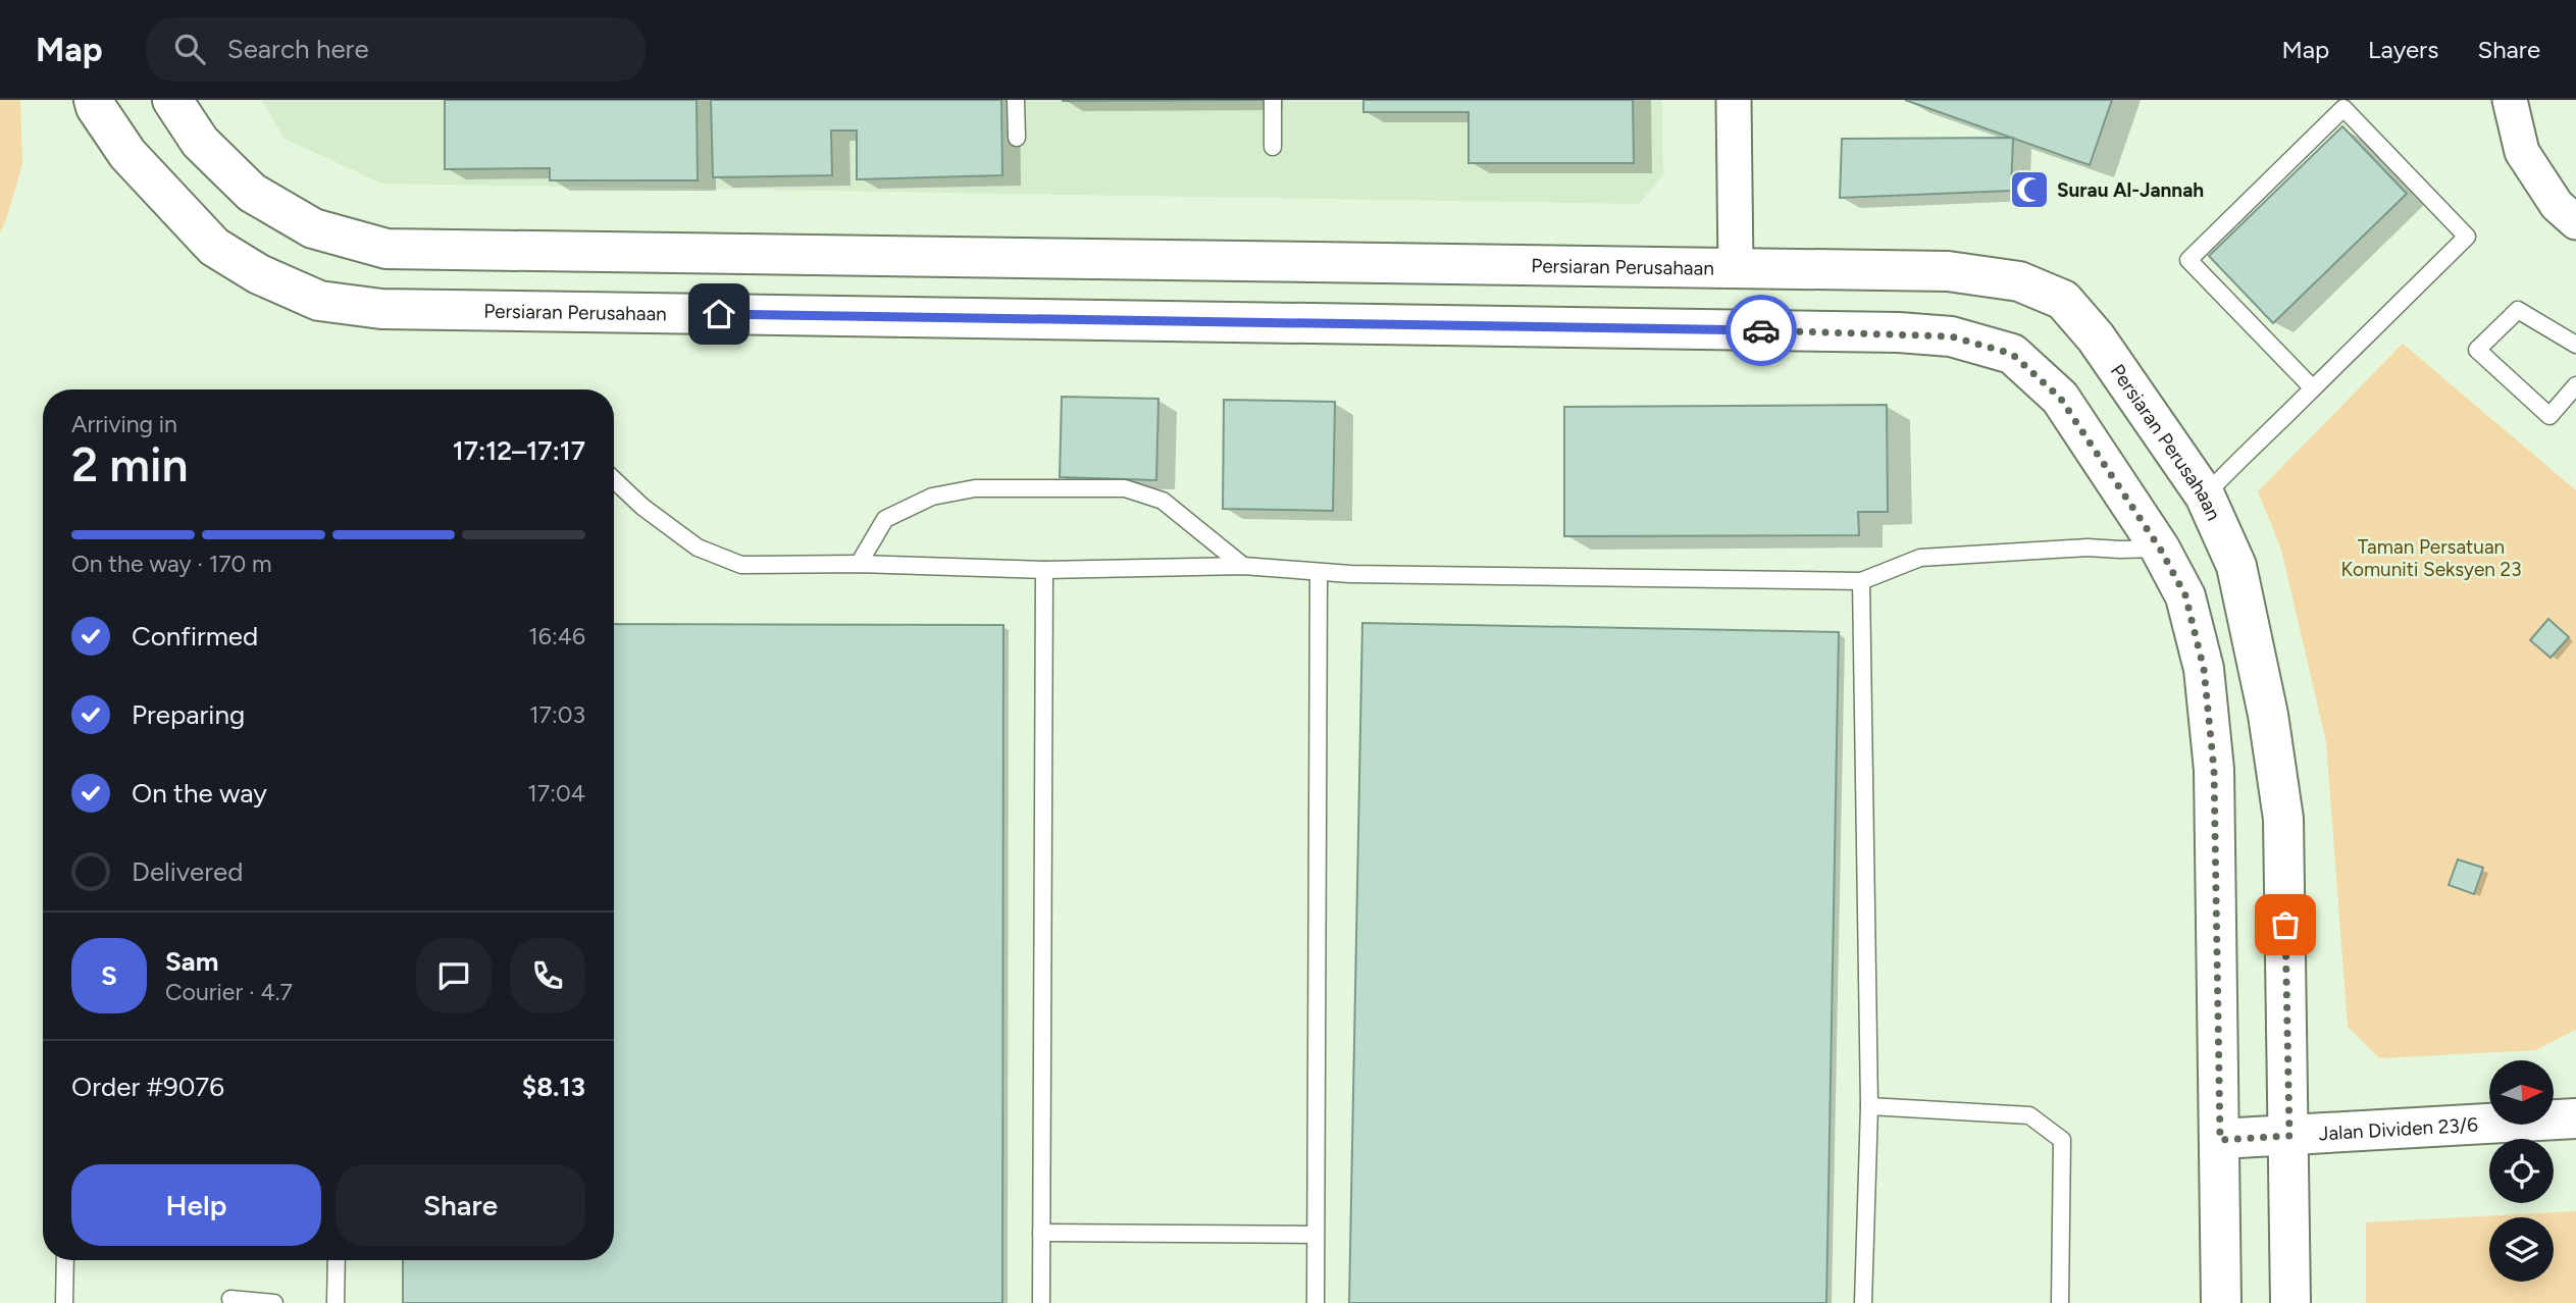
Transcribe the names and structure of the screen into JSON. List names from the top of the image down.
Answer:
{
  "streets": {
    "main road": ["Persiaran Perusahaan", "Jalan Dividen 23/6"]
  },
  "crossings": [
    ["Persiaran Perusahaan", "Jalan Dividen 23/6"]
  ],
  "parks": ["Taman Persatuan Komuniti Seksyen 23"],
  "places": {
    "mosque": ["Surau Al-Jannah"]
  },
  "north": "right",
  "page": {
    "header": "Map",
    "search": "Search here",
    "nav": ["Map", "Layers", "Share"],
    "heading": ["2 min", "Arriving in", "17:12–17:17"],
    "panel": [
      "Sam",
      "Courier · 4.7",
      "Order #9076",
      "$8.13"
    ],
    "bar": "On the way · 170 m",
    "list": [
      ["Confirmed", "16:46"],
      ["Preparing", "17:03"],
      ["On the way", "17:04"],
      "Delivered"
    ],
    "round": "S",
    "buttons": ["Help", "Share"]
  }
}
